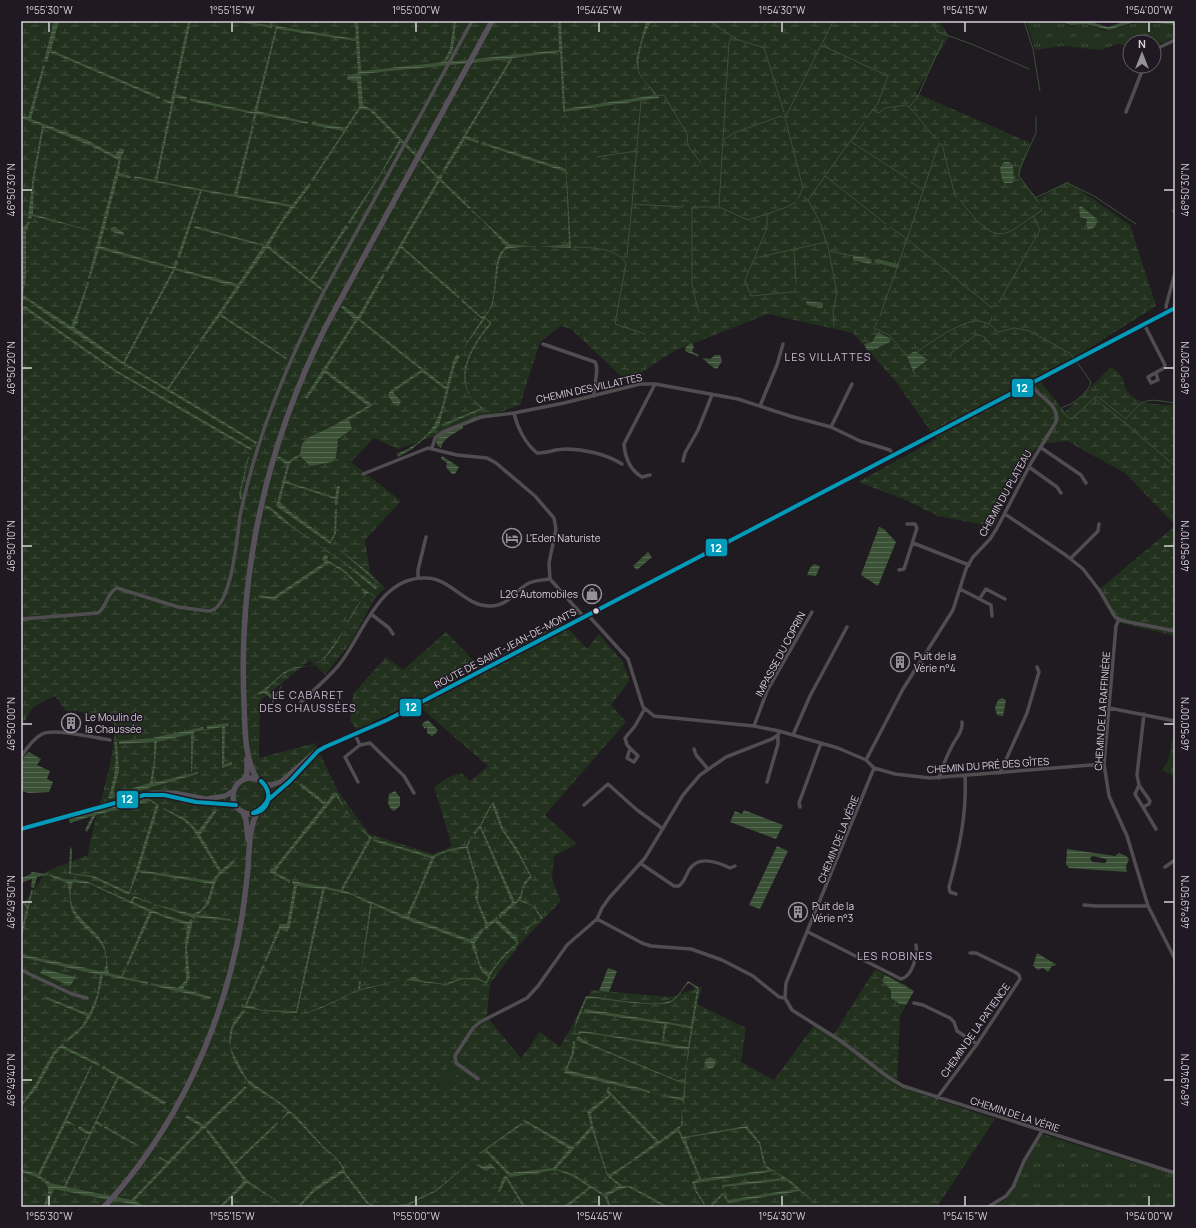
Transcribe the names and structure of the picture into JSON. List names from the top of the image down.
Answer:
{
  "streets": {
    "main road": ["ROUTE DE SAINT-JEAN-DE-MONTS"],
    "street": [
      "CHEMIN DES VILLATTES",
      "CHEMIN DU PLATEAU",
      "IMPASSE DU COPRIN",
      "CHEMIN DE LA RAFFINIÈRE",
      "CHEMIN DU PRÉ DES GÎTES",
      "CHEMIN DE LA VÉRIE",
      "CHEMIN DE LA PATIENCE"
    ]
  },
  "crossings": [
    ["CHEMIN DES VILLATTES", "ROUTE DE SAINT-JEAN-DE-MONTS"],
    ["CHEMIN DU PLATEAU", "ROUTE DE SAINT-JEAN-DE-MONTS"],
    ["CHEMIN DE LA RAFFINIÈRE", "CHEMIN DU PRÉ DES GÎTES"],
    ["CHEMIN DU PRÉ DES GÎTES", "CHEMIN DE LA VÉRIE"],
    ["CHEMIN DE LA VÉRIE", "CHEMIN DE LA PATIENCE"]
  ],
  "districts": ["LES VILLATTES", "LE CABARET DES CHAUSSÉES", "LES ROBINES"],
  "places": {
    "hotel": ["L'Eden Naturiste"],
    "shop": ["L2G Automobiles"],
    "building": ["Puit de la Vérie n°4", "Le Moulin de la Chaussée", "Puit de la Vérie n°3"]
  },
  "lines": ["transit line 12"],
  "north": "top",
  "coordinates": [
    "1°55'30\"W",
    "1°55'15\"W",
    "1°55'00\"W",
    "1°54'45\"W",
    "1°54'30\"W",
    "1°54'15\"W",
    "1°54'00\"W",
    "46°50'30\"N",
    "46°50'20\"N",
    "46°50'10\"N",
    "46°50'00\"N",
    "46°49'50\"N",
    "46°49'40\"N"
  ]
}
